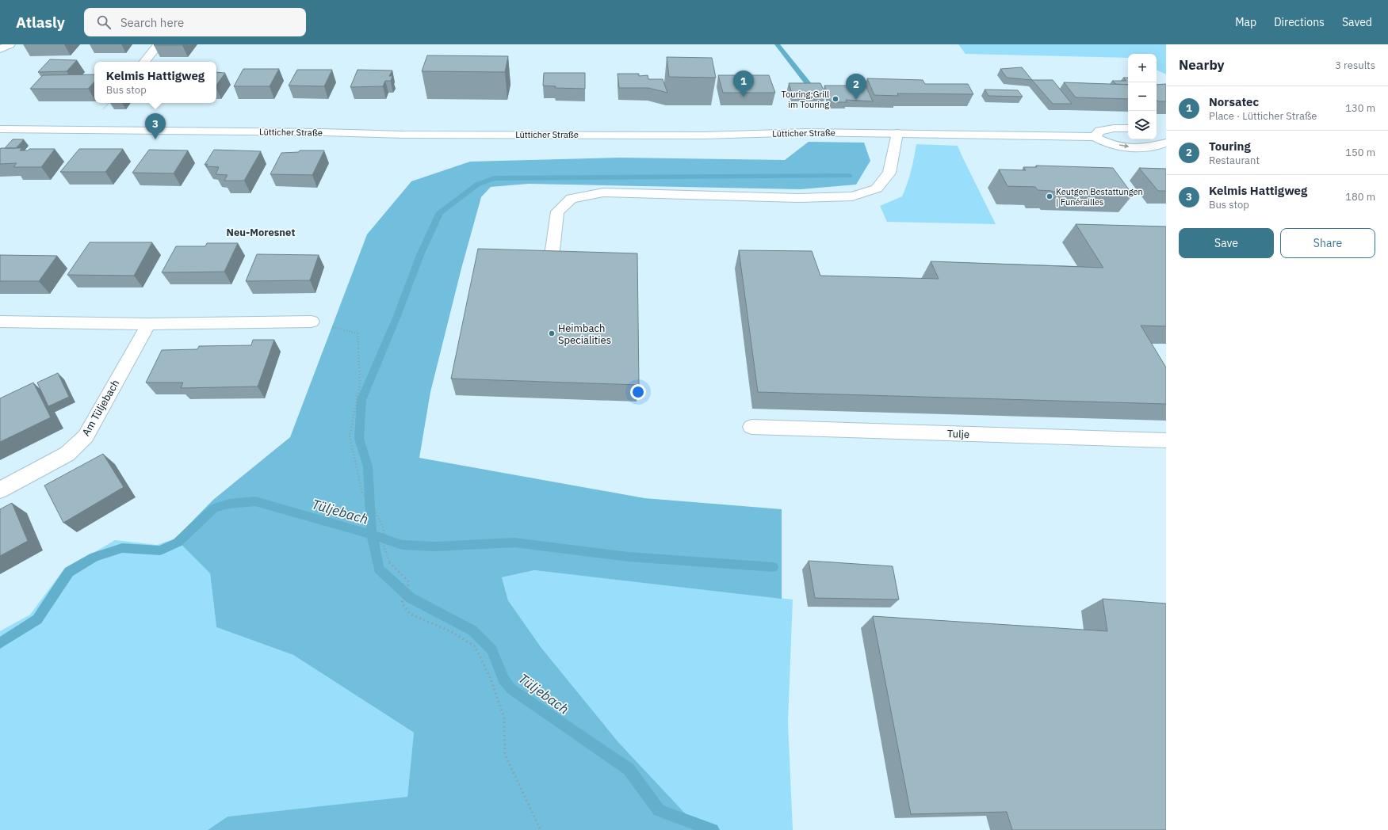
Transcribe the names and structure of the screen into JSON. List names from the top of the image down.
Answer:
{
  "streets": {
    "main road": ["Lütticher Straße", "Am Tüljebach", "Tulje"]
  },
  "districts": ["Neu-Moresnet"],
  "water": ["Tüljebach"],
  "places": ["Touring;Grill im Touring", "Keutgen Bestattungen | Funérailles", "Heimbach Specialities"],
  "page": {
    "header": "Atlasly",
    "search": "Search here",
    "nav": ["Map", "Directions", "Saved"],
    "heading": ["Nearby", "3 results"],
    "map_buttons": ["+", "−"],
    "popup": ["Kelmis Hattigweg", "Bus stop"],
    "pins": ["1", "2", "3"],
    "list": [
      {
        "mark": "1",
        "name": "Norsatec",
        "note": "Place · Lütticher Straße",
        "value": "130 m"
      },
      {
        "mark": "2",
        "name": "Touring",
        "note": "Restaurant",
        "value": "150 m"
      },
      {
        "mark": "3",
        "name": "Kelmis Hattigweg",
        "note": "Bus stop",
        "value": "180 m"
      }
    ],
    "buttons": ["Save", "Share"]
  }
}
